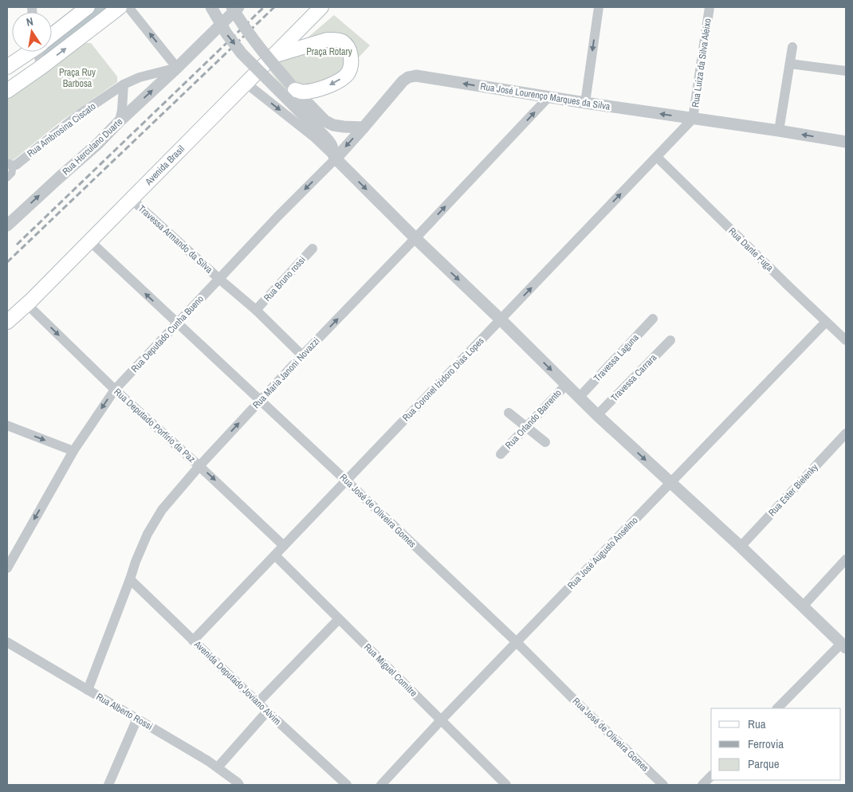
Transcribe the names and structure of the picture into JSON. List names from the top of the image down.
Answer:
{
  "streets": {
    "main road": ["Avenida Brasil"],
    "street": [
      "Rua Luiza da Silva Aleixo",
      "Rua José Lourenço Marques da Silva",
      "Rua Ambrosina Ciscato",
      "Rua Herculano Duarte",
      "Travessa Armando da Silva",
      "Rua Dante Fuga",
      "Rua Bruno rossi",
      "Rua Deputado Cunha Bueno",
      "Travessa Laguna",
      "Rua Maria Janoni Novazzi",
      "Travessa Carrara",
      "Rua Coronel Izidoro Dias Lopes",
      "Rua Orlando Barrento",
      "Rua Deputado Porfírio da Paz",
      "Rua Ester Bielenky",
      "Rua José de Oliveira Gomes",
      "Rua José Augusto Anselmo",
      "Rua Miguel Comitre",
      "Avenida Deputado Joviano Alvim",
      "Rua Alberto Rossi"
    ]
  },
  "crossings": [
    ["Rua Luiza da Silva Aleixo", "Rua José Lourenço Marques da Silva"],
    ["Rua Luiza da Silva Aleixo", "Rua Coronel Izidoro Dias Lopes"],
    ["Rua José Lourenço Marques da Silva", "Rua Deputado Cunha Bueno"],
    ["Rua José Lourenço Marques da Silva", "Rua Maria Janoni Novazzi"],
    ["Rua José Lourenço Marques da Silva", "Rua Coronel Izidoro Dias Lopes"],
    ["Rua Ambrosina Ciscato", "Rua Herculano Duarte"],
    ["Avenida Brasil", "Travessa Armando da Silva"],
    ["Avenida Brasil", "Rua Deputado Porfírio da Paz"],
    ["Avenida Brasil", "Rua José de Oliveira Gomes"],
    ["Travessa Armando da Silva", "Rua Bruno rossi"],
    ["Travessa Armando da Silva", "Rua Deputado Cunha Bueno"],
    ["Travessa Armando da Silva", "Rua Maria Janoni Novazzi"],
    ["Rua Dante Fuga", "Rua Coronel Izidoro Dias Lopes"],
    ["Rua Dante Fuga", "Rua José Augusto Anselmo"],
    ["Rua Deputado Cunha Bueno", "Rua Deputado Porfírio da Paz"],
    ["Rua Deputado Cunha Bueno", "Rua José de Oliveira Gomes"],
    ["Rua Maria Janoni Novazzi", "Rua Deputado Porfírio da Paz"],
    ["Rua Maria Janoni Novazzi", "Rua José de Oliveira Gomes"],
    ["Rua Maria Janoni Novazzi", "Avenida Deputado Joviano Alvim"],
    ["Rua Maria Janoni Novazzi", "Rua Alberto Rossi"],
    ["Rua Coronel Izidoro Dias Lopes", "Rua Deputado Porfírio da Paz"],
    ["Rua Coronel Izidoro Dias Lopes", "Rua José de Oliveira Gomes"],
    ["Rua Coronel Izidoro Dias Lopes", "Rua Miguel Comitre"],
    ["Rua Coronel Izidoro Dias Lopes", "Avenida Deputado Joviano Alvim"],
    ["Rua José de Oliveira Gomes", "Rua José Augusto Anselmo"],
    ["Rua José Augusto Anselmo", "Rua Miguel Comitre"]
  ],
  "one_way": [
    "Rua José Lourenço Marques da Silva",
    "Rua Herculano Duarte",
    "Rua Deputado Cunha Bueno",
    "Rua Maria Janoni Novazzi",
    "Rua Deputado Porfírio da Paz"
  ],
  "parks": ["Praça Rotary", "Praça Ruy Barbosa"],
  "legend": ["Rua", "Ferrovia", "Parque"],
  "north": "top"
}
